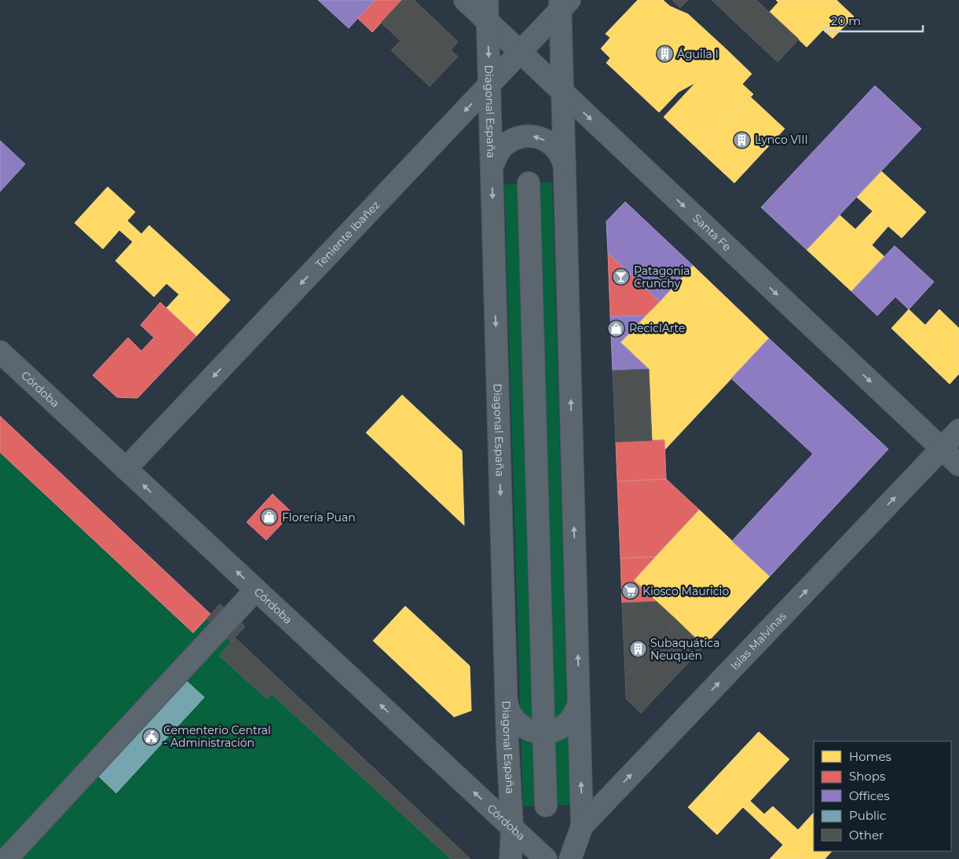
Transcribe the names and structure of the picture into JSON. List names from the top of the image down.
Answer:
{
  "streets": {
    "street": [
      "Diagonal España",
      "Santa Fe",
      "Teniente Ibañez",
      "Córdoba",
      "Islas Malvinas"
    ]
  },
  "crossings": [
    ["Diagonal España", "Santa Fe"],
    ["Diagonal España", "Teniente Ibañez"],
    ["Diagonal España", "Córdoba"],
    ["Santa Fe", "Teniente Ibañez"],
    ["Santa Fe", "Islas Malvinas"],
    ["Teniente Ibañez", "Córdoba"]
  ],
  "one_way": [
    "Santa Fe",
    "Teniente Ibañez",
    "Córdoba",
    "Islas Malvinas"
  ],
  "places": {
    "building": ["Águila I", "Lynco VIII", "Subaquática Neuquén"],
    "bar": ["Patagonia Crunchy"],
    "shop": ["ReciclArte", "Florería Puan"],
    "supermarket": ["Kiosco Mauricio"],
    "public building": ["Cementerio Central - Administración"]
  },
  "legend": [
    "Homes",
    "Shops",
    "Offices",
    "Public",
    "Other"
  ],
  "scale_bar": "20 m"
}
